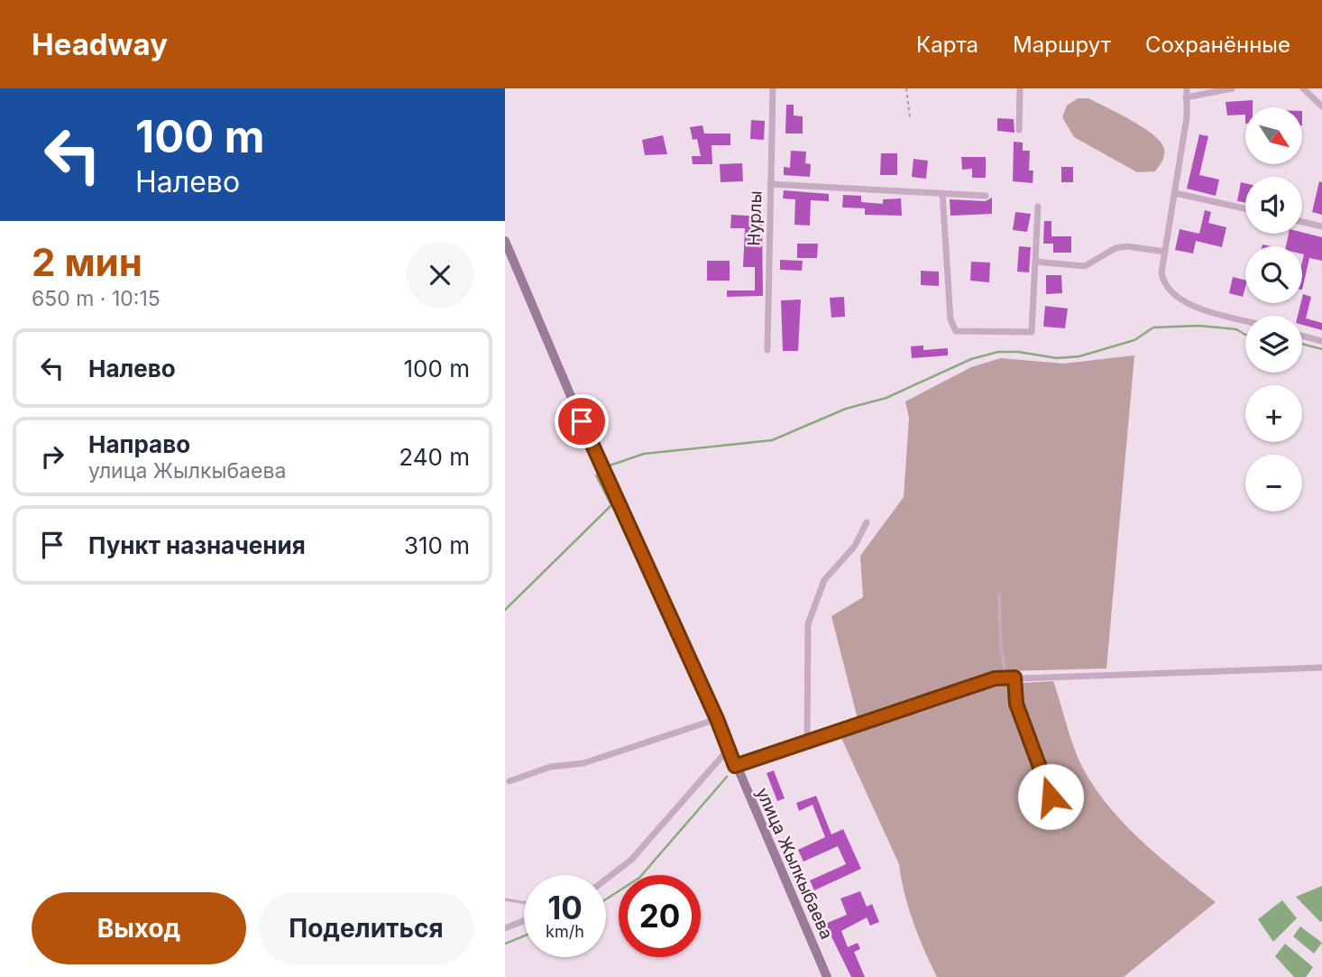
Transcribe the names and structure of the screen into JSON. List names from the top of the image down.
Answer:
{
  "streets": {
    "main road": ["улица Жылкыбаева"],
    "street": ["Нурлы"]
  },
  "north": "bottom right",
  "page": {
    "header": "Headway",
    "nav": ["Карта", "Маршрут", "Сохранённые"],
    "turn": ["100 m", "Налево"],
    "map_buttons": ["+", "−"],
    "heading": ["2 мин", "650 m · 10:15"],
    "list": [
      {
        "name": "Налево",
        "value": "100 m"
      },
      {
        "name": "Направо",
        "note": "улица Жылкыбаева",
        "value": "240 m"
      },
      {
        "name": "Пункт назначения",
        "value": "310 m"
      }
    ],
    "speed": "10 km/h",
    "limit": "20",
    "buttons": ["Выход", "Поделиться"]
  }
}
